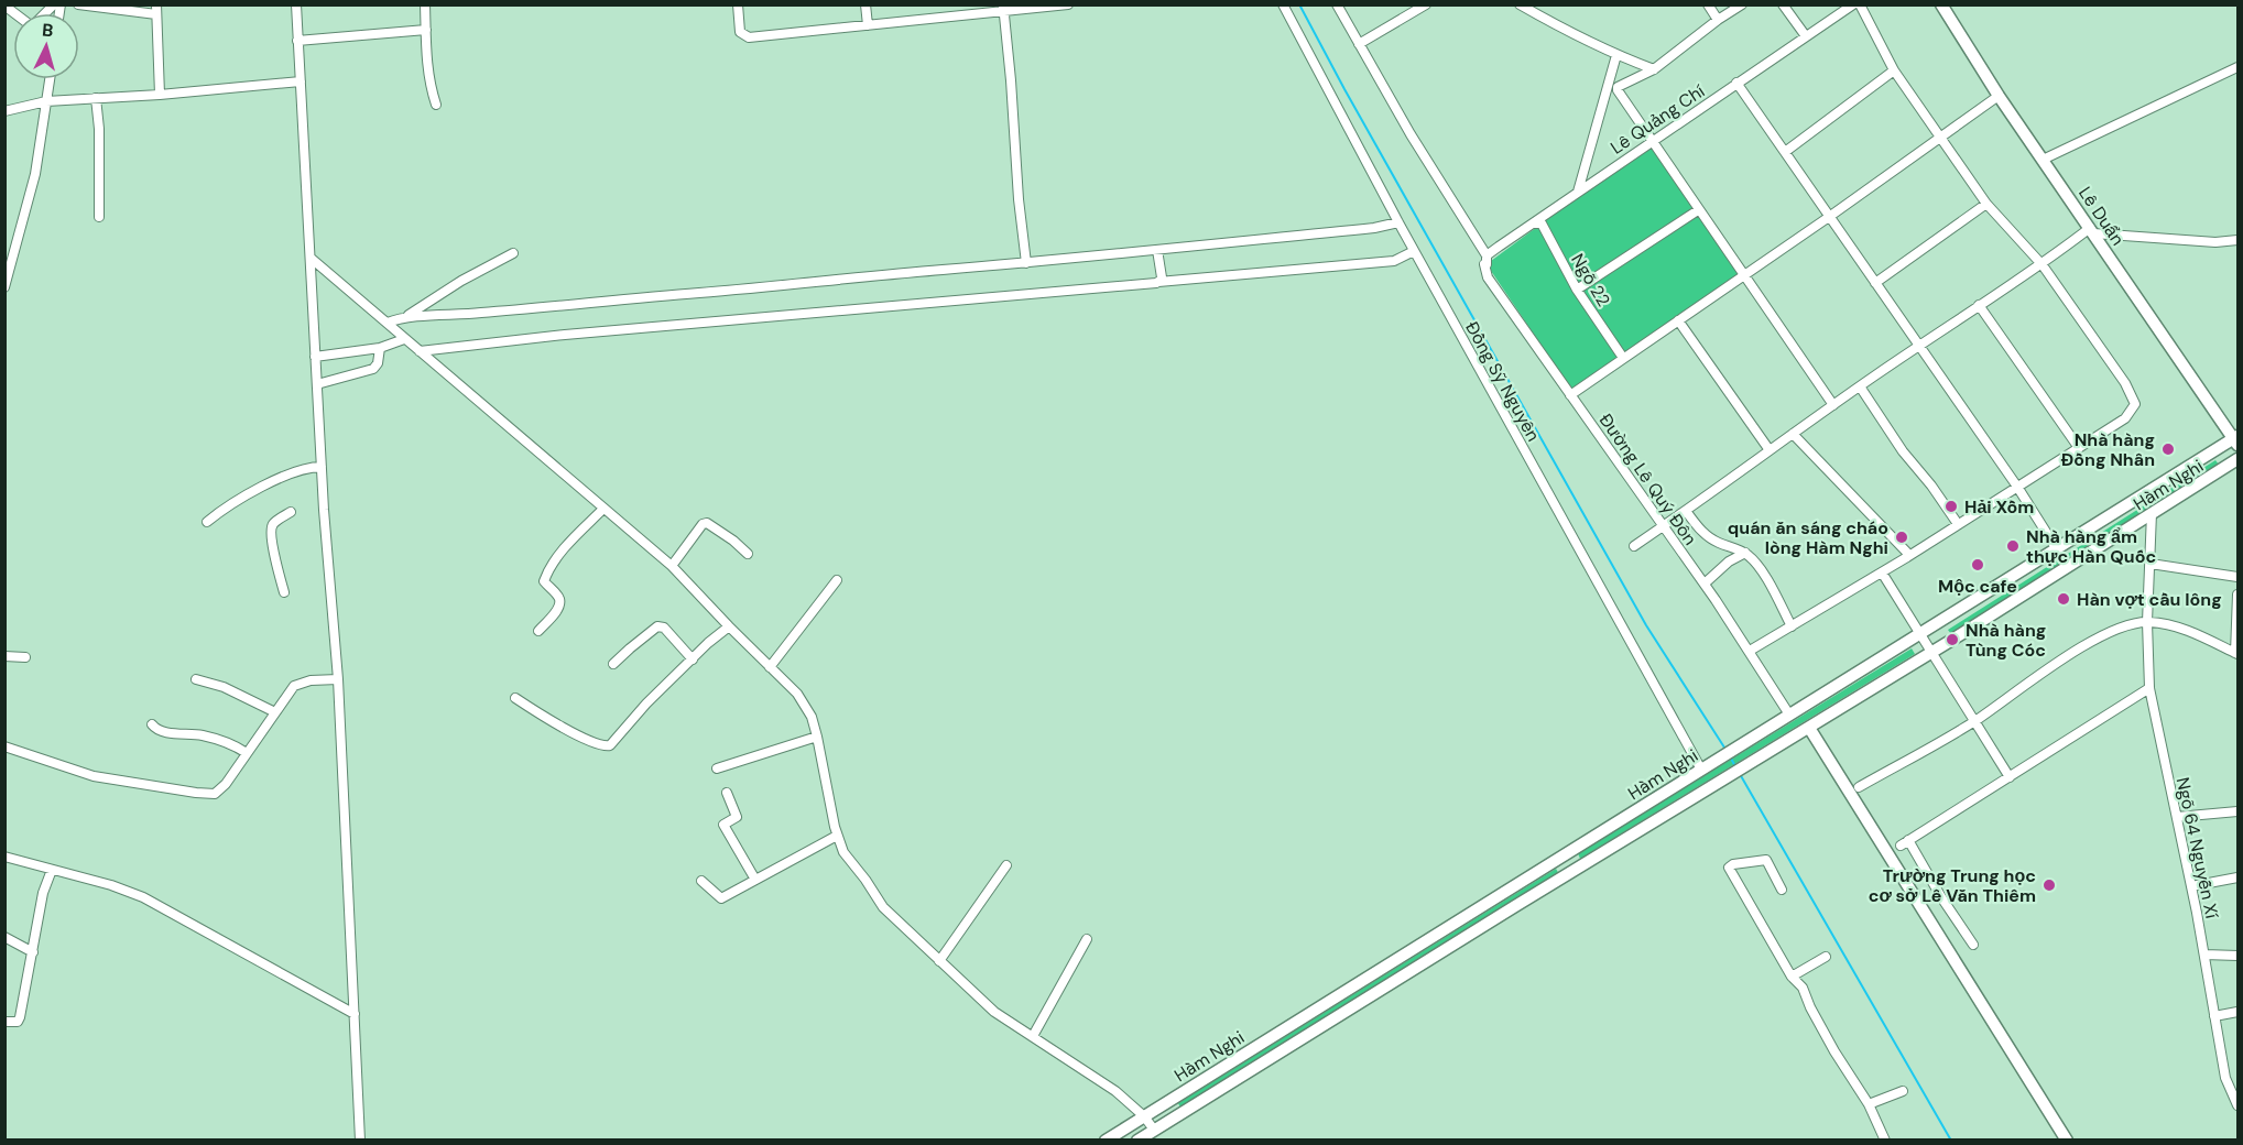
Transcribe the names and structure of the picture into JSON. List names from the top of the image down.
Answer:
{
  "streets": {
    "main road": ["Lê Duẩn", "Hàm Nghi"],
    "street": [
      "Lê Quảng Chí",
      "Ngõ 22",
      "Đồng Sỹ Nguyên",
      "Đường Lê Quý Đôn",
      "Ngõ 64 Nguyễn Xí"
    ]
  },
  "crossings": [
    ["Lê Quảng Chí", "Ngõ 22"],
    ["Lê Quảng Chí", "Đường Lê Quý Đôn"],
    ["Lê Duẩn", "Hàm Nghi"],
    ["Đồng Sỹ Nguyên", "Hàm Nghi"],
    ["Đường Lê Quý Đôn", "Hàm Nghi"],
    ["Hàm Nghi", "Ngõ 64 Nguyễn Xí"]
  ],
  "places": [
    "Nhà hàng Đồng Nhân",
    "Hải Xồm",
    "quán ăn sáng cháo lòng Hàm Nghi",
    "Nhà hàng ẩm thực Hàn Quốc",
    "Mộc cafe",
    "Hàn vợt cầu lông",
    "Nhà hàng Tùng Cóc",
    "Trường Trung học cơ sở Lê Văn Thiêm"
  ],
  "north": "top"
}
